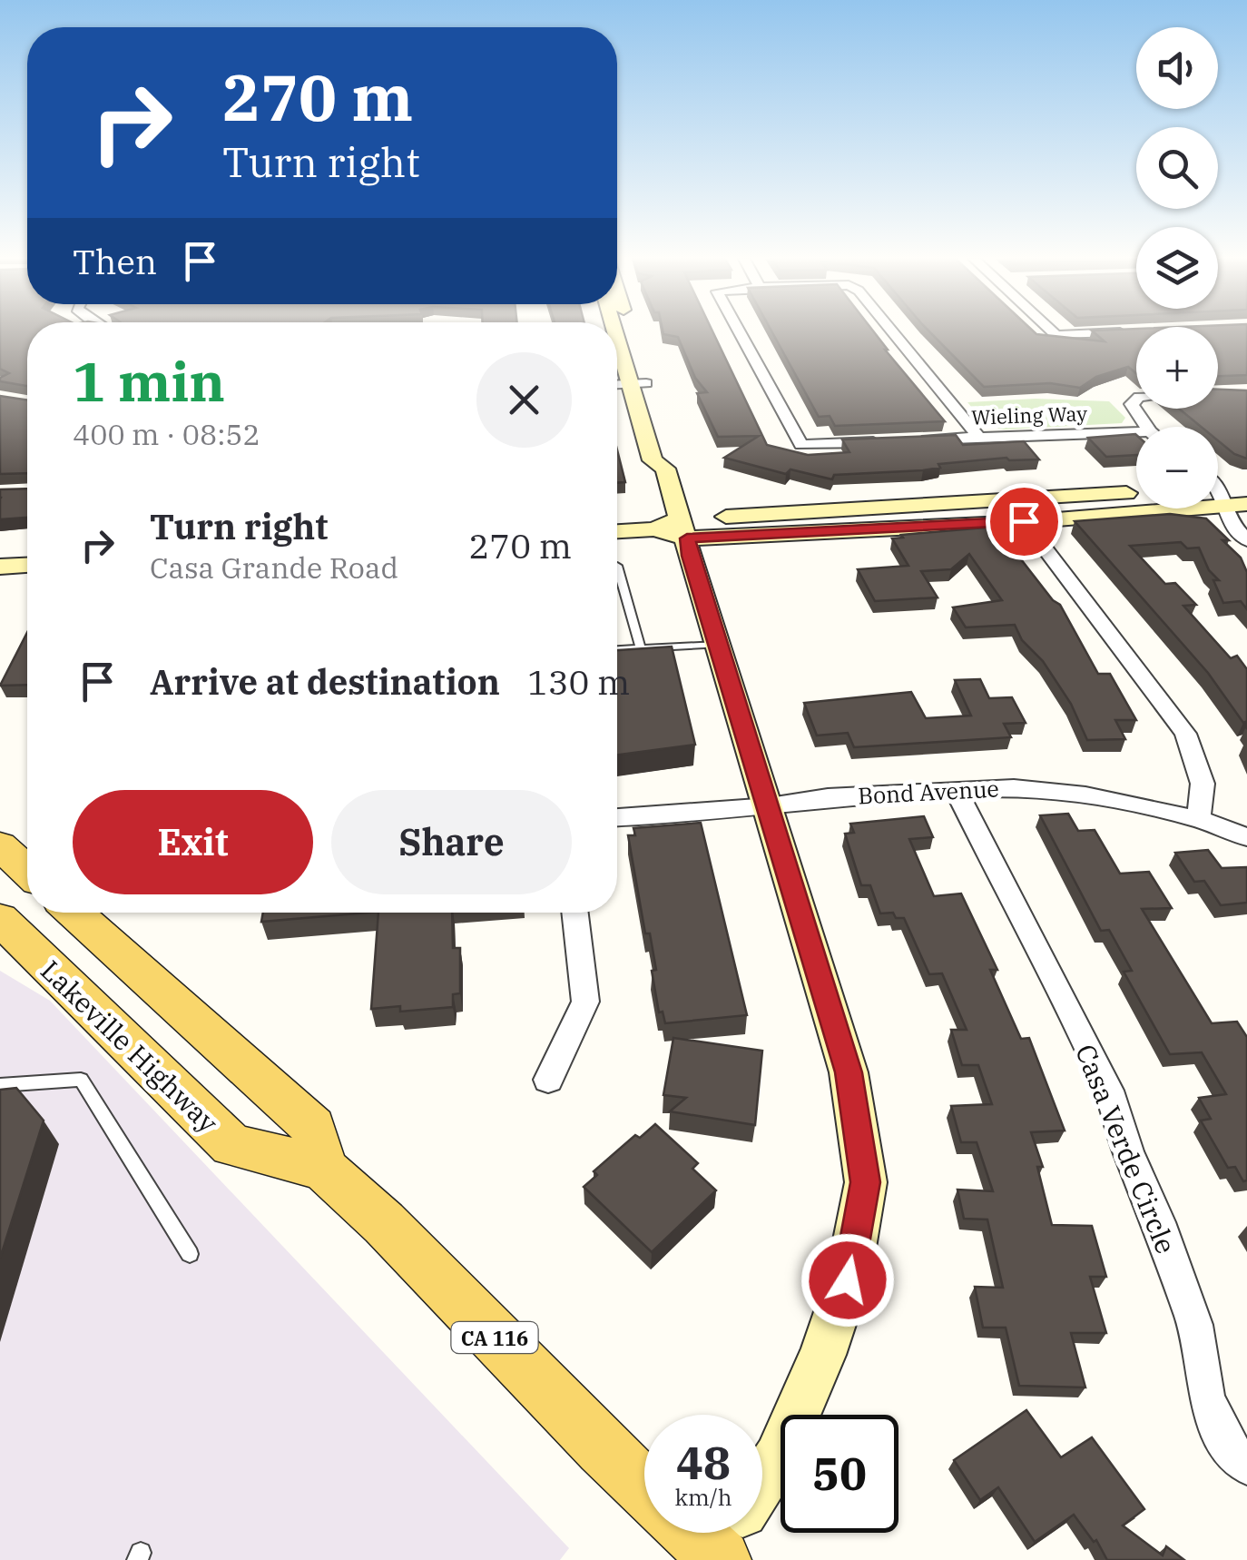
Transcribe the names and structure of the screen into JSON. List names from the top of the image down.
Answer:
{
  "streets": {
    "main road": ["Lakeville Highway", "CA 116"],
    "street": ["Wieling Way", "Bond Avenue", "Casa Verde Circle"]
  },
  "crossings": [
    ["Bond Avenue", "Casa Verde Circle"]
  ],
  "page": {
    "map_buttons": ["+", "−"],
    "turn": ["270 m", "Turn right"],
    "then": "Then",
    "heading": ["1 min", "400 m · 08:52"],
    "list": [
      {
        "name": "Turn right",
        "note": "Casa Grande Road",
        "value": "270 m"
      },
      {
        "name": "Arrive at destination",
        "value": "130 m"
      }
    ],
    "buttons": ["Exit", "Share"],
    "speed": "48 km/h",
    "limit": "50"
  }
}
